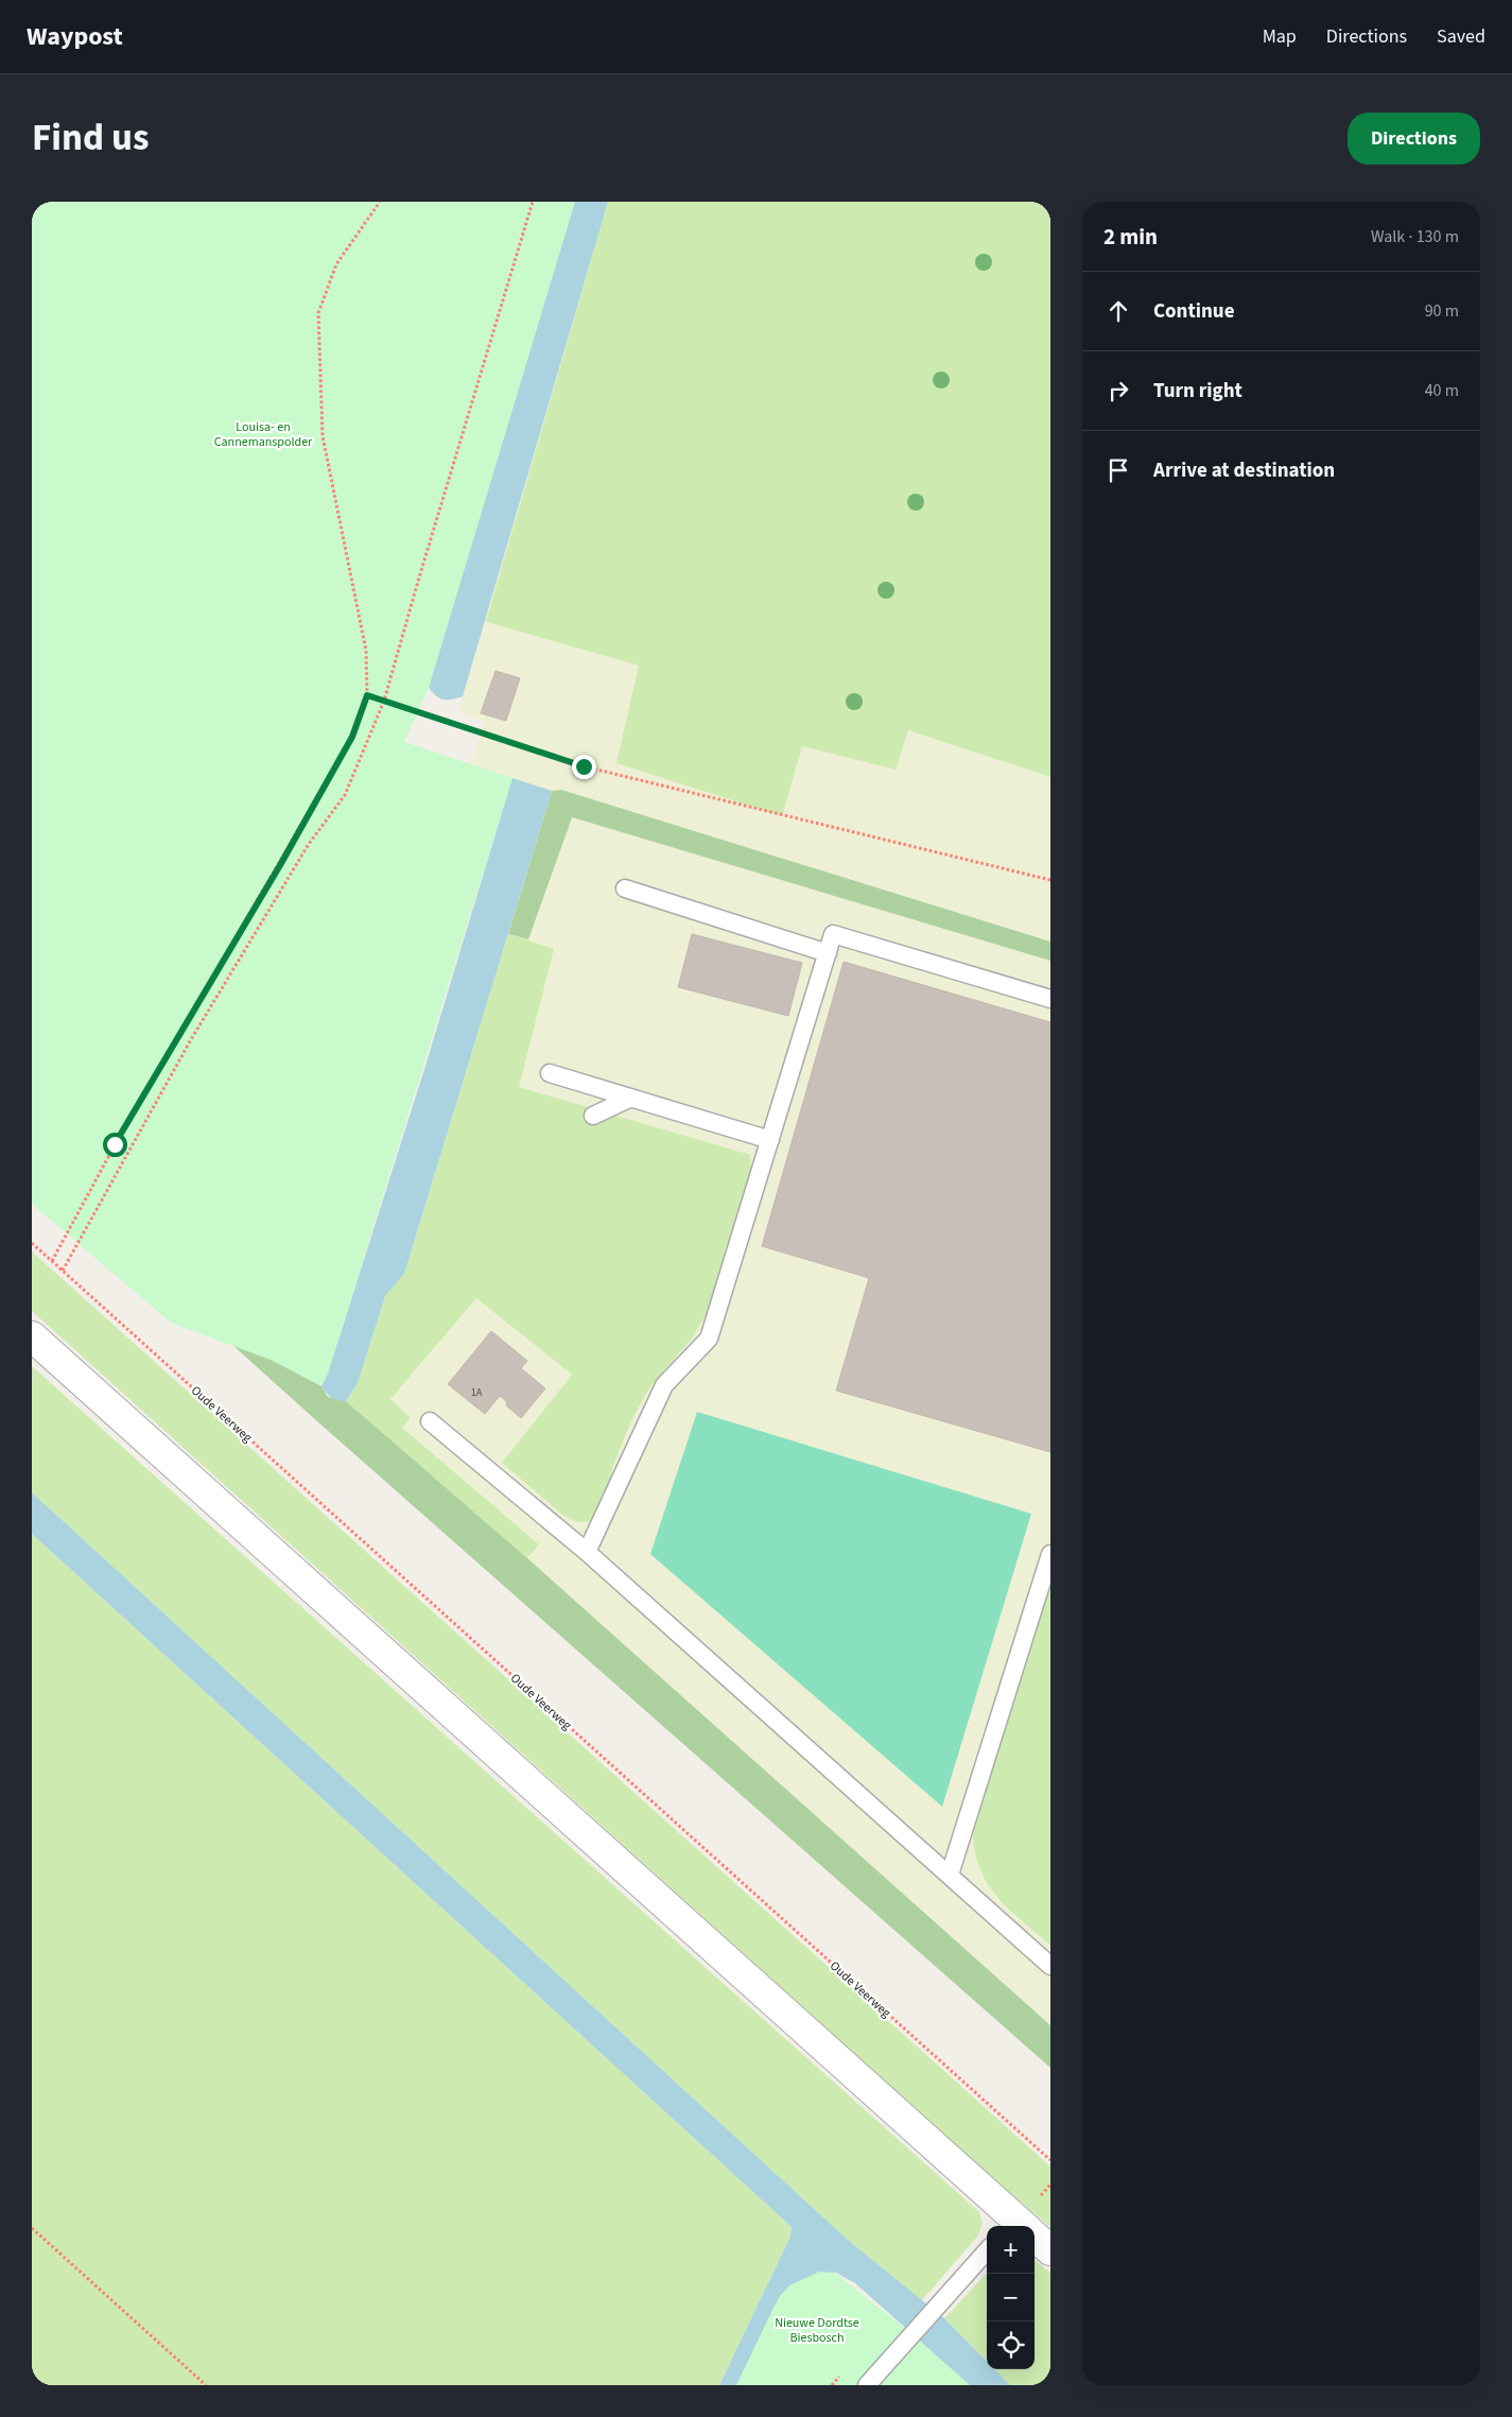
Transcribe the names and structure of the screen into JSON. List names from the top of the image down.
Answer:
{
  "streets": {
    "path": ["Oude Veerweg"]
  },
  "parks": ["Louisa- en Cannemanspolder", "Nieuwe Dordtse Biesbosch"],
  "house_numbers": ["1A"],
  "page": {
    "header": "Waypost",
    "nav": ["Map", "Directions", "Saved"],
    "title": "Find us",
    "buttons": "Directions",
    "heading": ["2 min", "Walk · 130 m"],
    "list": [
      ["Continue", "90 m"],
      ["Turn right", "40 m"],
      "Arrive at destination"
    ],
    "map_buttons": ["+", "−"]
  }
}
